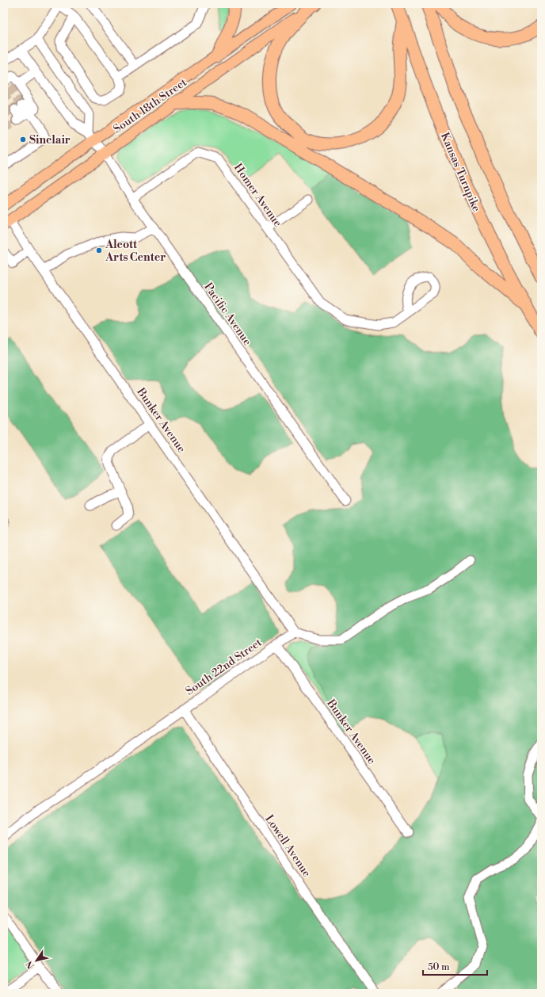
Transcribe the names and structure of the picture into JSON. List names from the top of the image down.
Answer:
{
  "streets": {
    "highway": ["Kansas Turnpike"],
    "main road": ["South 18th Street"],
    "street": [
      "Homer Avenue",
      "Pacific Avenue",
      "Bunker Avenue",
      "South 22nd Street",
      "Lowell Avenue"
    ]
  },
  "crossings": [
    ["South 18th Street", "Pacific Avenue"],
    ["South 18th Street", "Bunker Avenue"],
    ["Homer Avenue", "Pacific Avenue"],
    ["Bunker Avenue", "South 22nd Street"],
    ["South 22nd Street", "Lowell Avenue"]
  ],
  "places": ["Sinclair", "Alcott Arts Center"],
  "scale_bar": "50 m",
  "north": "bottom left"
}
